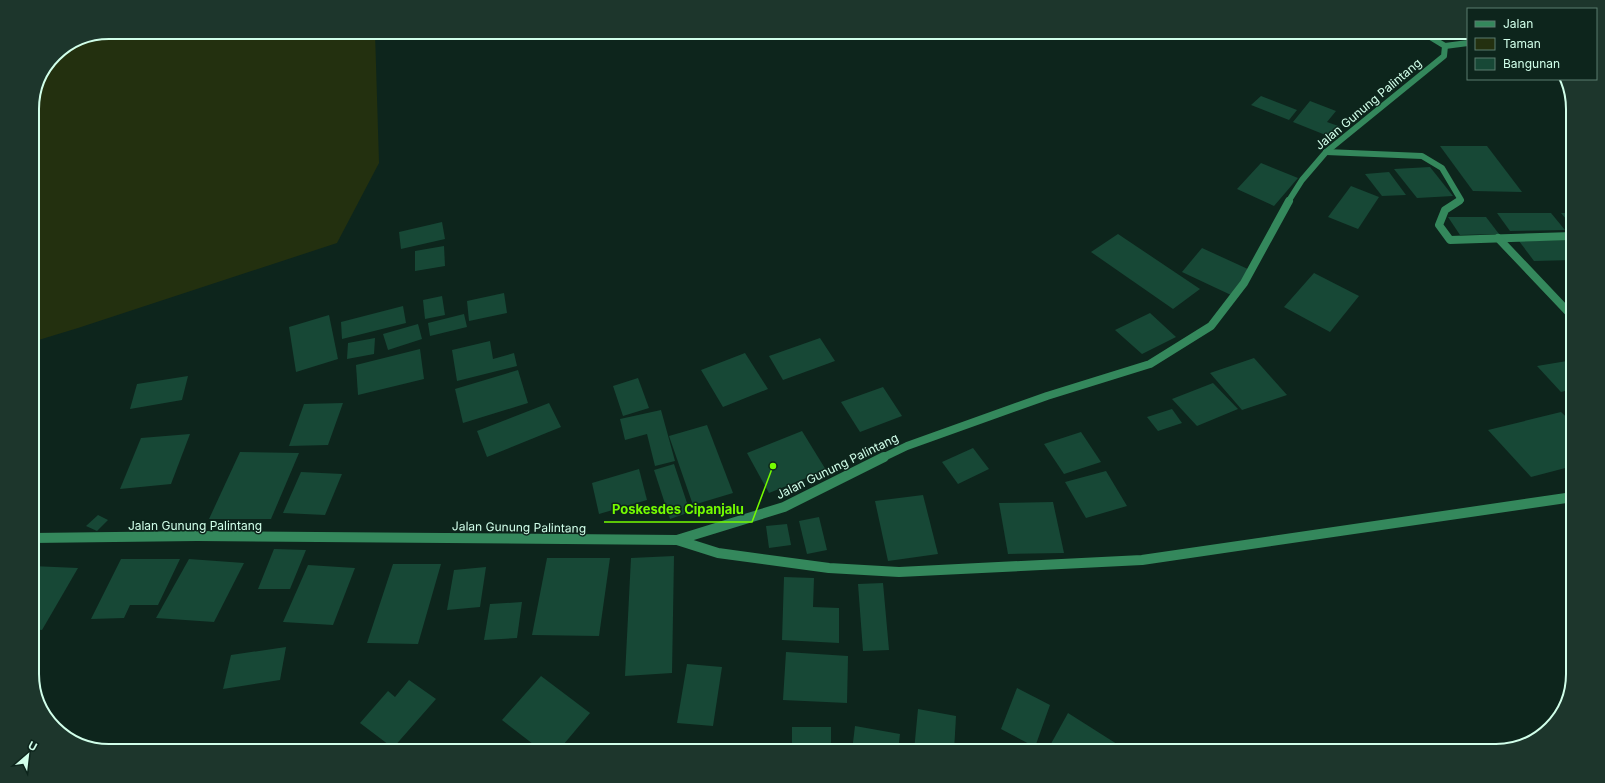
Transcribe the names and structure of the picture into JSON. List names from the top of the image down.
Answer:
{
  "streets": {
    "street": ["Jalan Gunung Palintang"]
  },
  "places": ["Poskesdes Cipanjalu"],
  "legend": ["Jalan", "Taman", "Bangunan"],
  "north": "top right"
}
